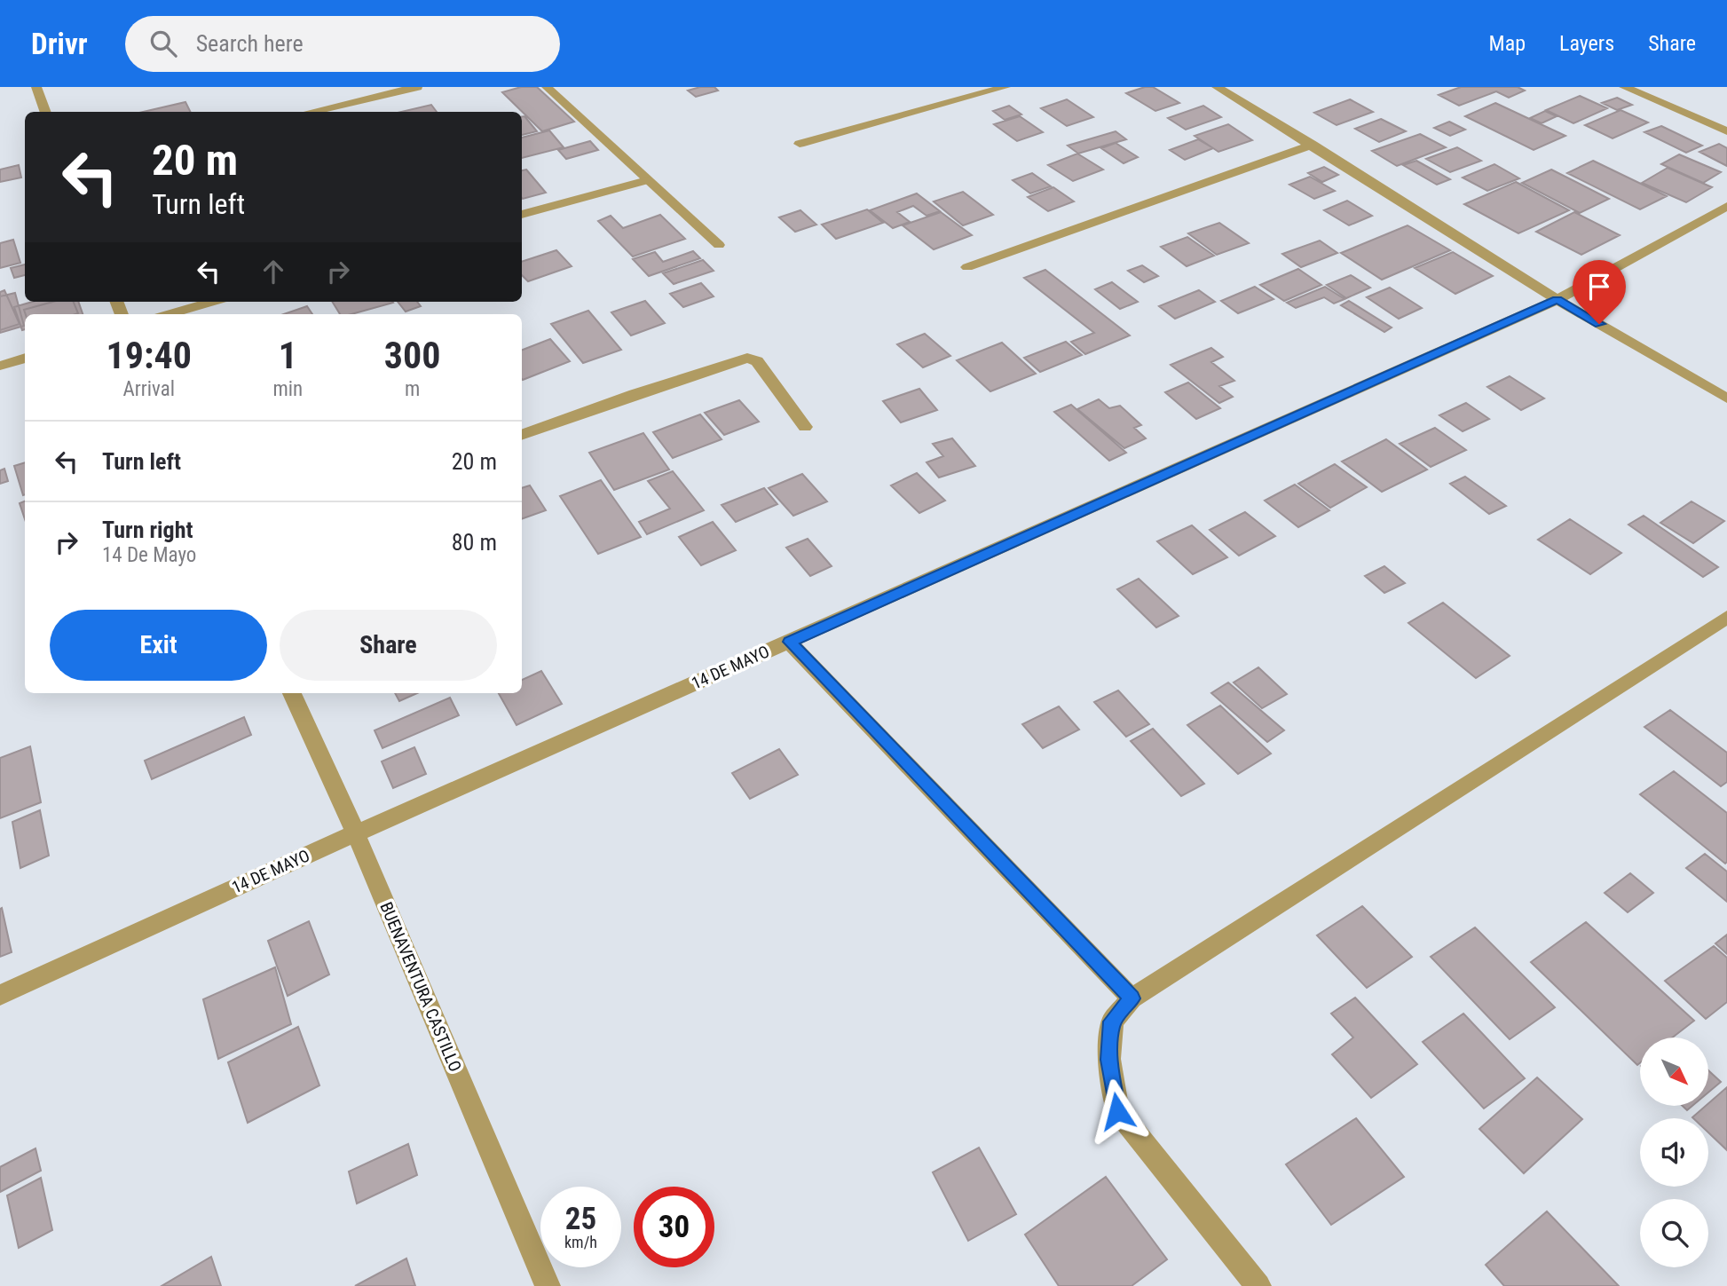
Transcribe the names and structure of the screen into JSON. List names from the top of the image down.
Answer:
{
  "streets": {
    "street": ["14 DE MAYO", "BUENAVENTURA CASTILLO"]
  },
  "crossings": [
    ["14 DE MAYO", "BUENAVENTURA CASTILLO"]
  ],
  "north": "bottom right",
  "page": {
    "header": "Drivr",
    "search": "Search here",
    "nav": ["Map", "Layers", "Share"],
    "turn": ["20 m", "Turn left"],
    "eta": [
      "19:40",
      "Arrival",
      "1",
      "min",
      "300",
      "m"
    ],
    "list": [
      {
        "name": "Turn left",
        "value": "20 m"
      },
      {
        "name": "Turn right",
        "note": "14 De Mayo",
        "value": "80 m"
      }
    ],
    "buttons": ["Exit", "Share"],
    "speed": "25 km/h",
    "limit": "30"
  }
}
